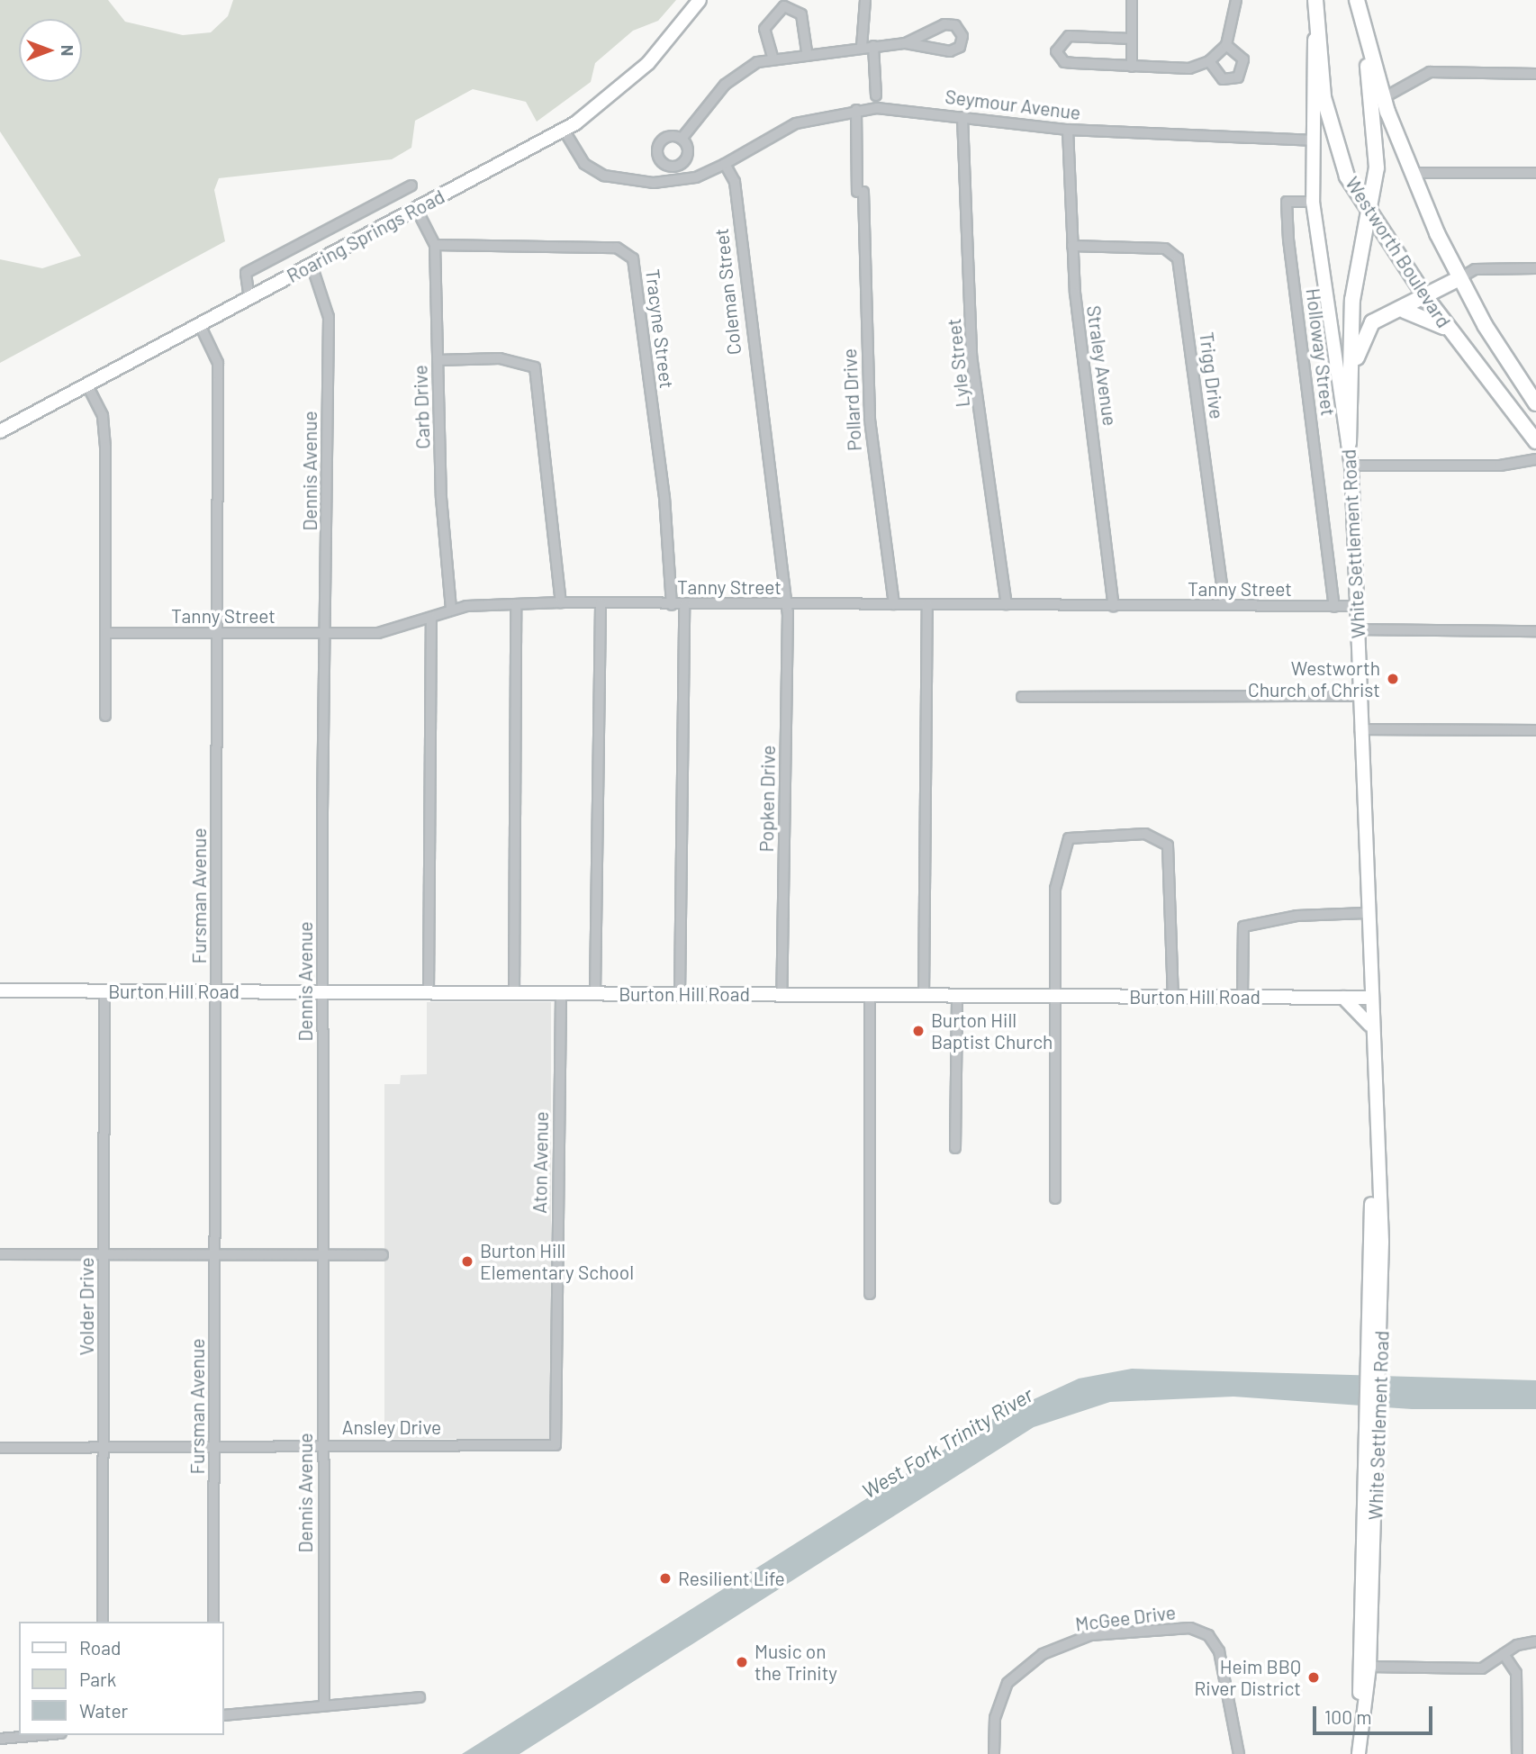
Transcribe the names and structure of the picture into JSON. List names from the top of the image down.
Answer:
{
  "streets": {
    "main road": ["Westworth Boulevard"],
    "street": [
      "Seymour Avenue",
      "Roaring Springs Road",
      "Coleman Street",
      "Tracyne Street",
      "Holloway Street",
      "Lyle Street",
      "Straley Avenue",
      "Trigg Drive",
      "Pollard Drive",
      "Carb Drive",
      "Dennis Avenue",
      "White Settlement Road",
      "Tanny Street",
      "Popken Drive",
      "Fursman Avenue",
      "Burton Hill Road",
      "Aton Avenue",
      "Volder Drive",
      "Ansley Drive",
      "McGee Drive"
    ]
  },
  "crossings": [
    ["Seymour Avenue", "Coleman Street"],
    ["Seymour Avenue", "Lyle Street"],
    ["Seymour Avenue", "Straley Avenue"],
    ["Seymour Avenue", "Pollard Drive"],
    ["Seymour Avenue", "White Settlement Road"],
    ["Roaring Springs Road", "Carb Drive"],
    ["Roaring Springs Road", "Dennis Avenue"],
    ["Roaring Springs Road", "Fursman Avenue"],
    ["Westworth Boulevard", "White Settlement Road"],
    ["Coleman Street", "Tanny Street"],
    ["Coleman Street", "Popken Drive"],
    ["Tracyne Street", "Carb Drive"],
    ["Tracyne Street", "Tanny Street"],
    ["Holloway Street", "White Settlement Road"],
    ["Holloway Street", "Tanny Street"],
    ["Lyle Street", "Tanny Street"],
    ["Straley Avenue", "Trigg Drive"],
    ["Straley Avenue", "Tanny Street"],
    ["Trigg Drive", "Tanny Street"],
    ["Pollard Drive", "Tanny Street"],
    ["Carb Drive", "Tanny Street"],
    ["Dennis Avenue", "Tanny Street"],
    ["Dennis Avenue", "Burton Hill Road"],
    ["Dennis Avenue", "Ansley Drive"],
    ["White Settlement Road", "Tanny Street"],
    ["White Settlement Road", "Burton Hill Road"],
    ["Tanny Street", "Popken Drive"],
    ["Tanny Street", "Fursman Avenue"],
    ["Popken Drive", "Burton Hill Road"],
    ["Fursman Avenue", "Burton Hill Road"],
    ["Fursman Avenue", "Ansley Drive"],
    ["Burton Hill Road", "Aton Avenue"],
    ["Burton Hill Road", "Volder Drive"],
    ["Aton Avenue", "Ansley Drive"],
    ["Volder Drive", "Ansley Drive"]
  ],
  "water": ["West Fork Trinity River"],
  "places": [
    "Westworth Church of Christ",
    "Burton Hill Baptist Church",
    "Burton Hill Elementary School",
    "Resilient Life",
    "Music on the Trinity",
    "Heim BBQ River District"
  ],
  "legend": ["Road", "Park", "Water"],
  "scale_bar": "100 m",
  "north": "right"
}
